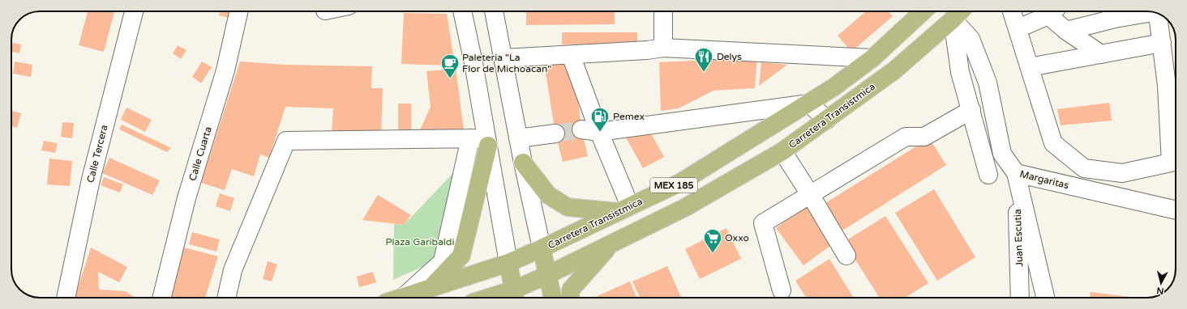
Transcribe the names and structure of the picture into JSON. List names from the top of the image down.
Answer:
{
  "streets": {
    "main road": ["Carretera Transistmica", "MEX 185"],
    "street": [
      "Calle Tercera",
      "Calle Cuarta",
      "Margaritas",
      "Juan Escutia"
    ]
  },
  "crossings": [
    ["Carretera Transistmica", "Margaritas"],
    ["Margaritas", "Juan Escutia"]
  ],
  "parks": ["Plaza Garibaldi"],
  "places": {
    "restaurant": ["Delys"],
    "cafe": ["Paleteria \"La Flor de Michoacan\""],
    "fuel station": ["Pemex"],
    "supermarket": ["Oxxo"]
  },
  "north": "bottom"
}
